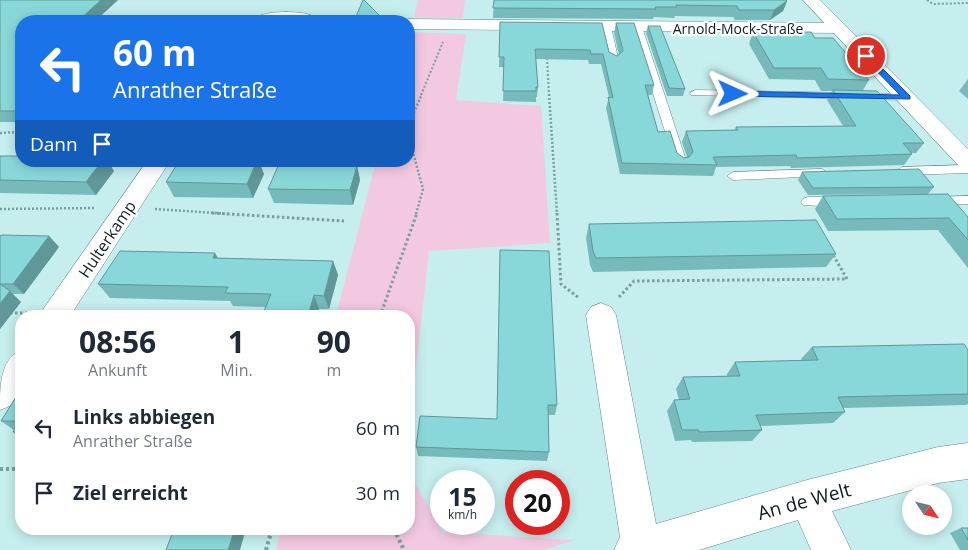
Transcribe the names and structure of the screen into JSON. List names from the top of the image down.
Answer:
{
  "streets": {
    "street": ["Arnold-Mock-Straße", "Hulterkamp", "An de Welt"]
  },
  "north": "bottom right",
  "page": {
    "turn": ["60 m", "Anrather Straße"],
    "then": "Dann",
    "eta": [
      "08:56",
      "Ankunft",
      "1",
      "Min.",
      "90",
      "m"
    ],
    "list": [
      {
        "name": "Links abbiegen",
        "note": "Anrather Straße",
        "value": "60 m"
      },
      {
        "name": "Ziel erreicht",
        "value": "30 m"
      }
    ],
    "speed": "15 km/h",
    "limit": "20"
  }
}
